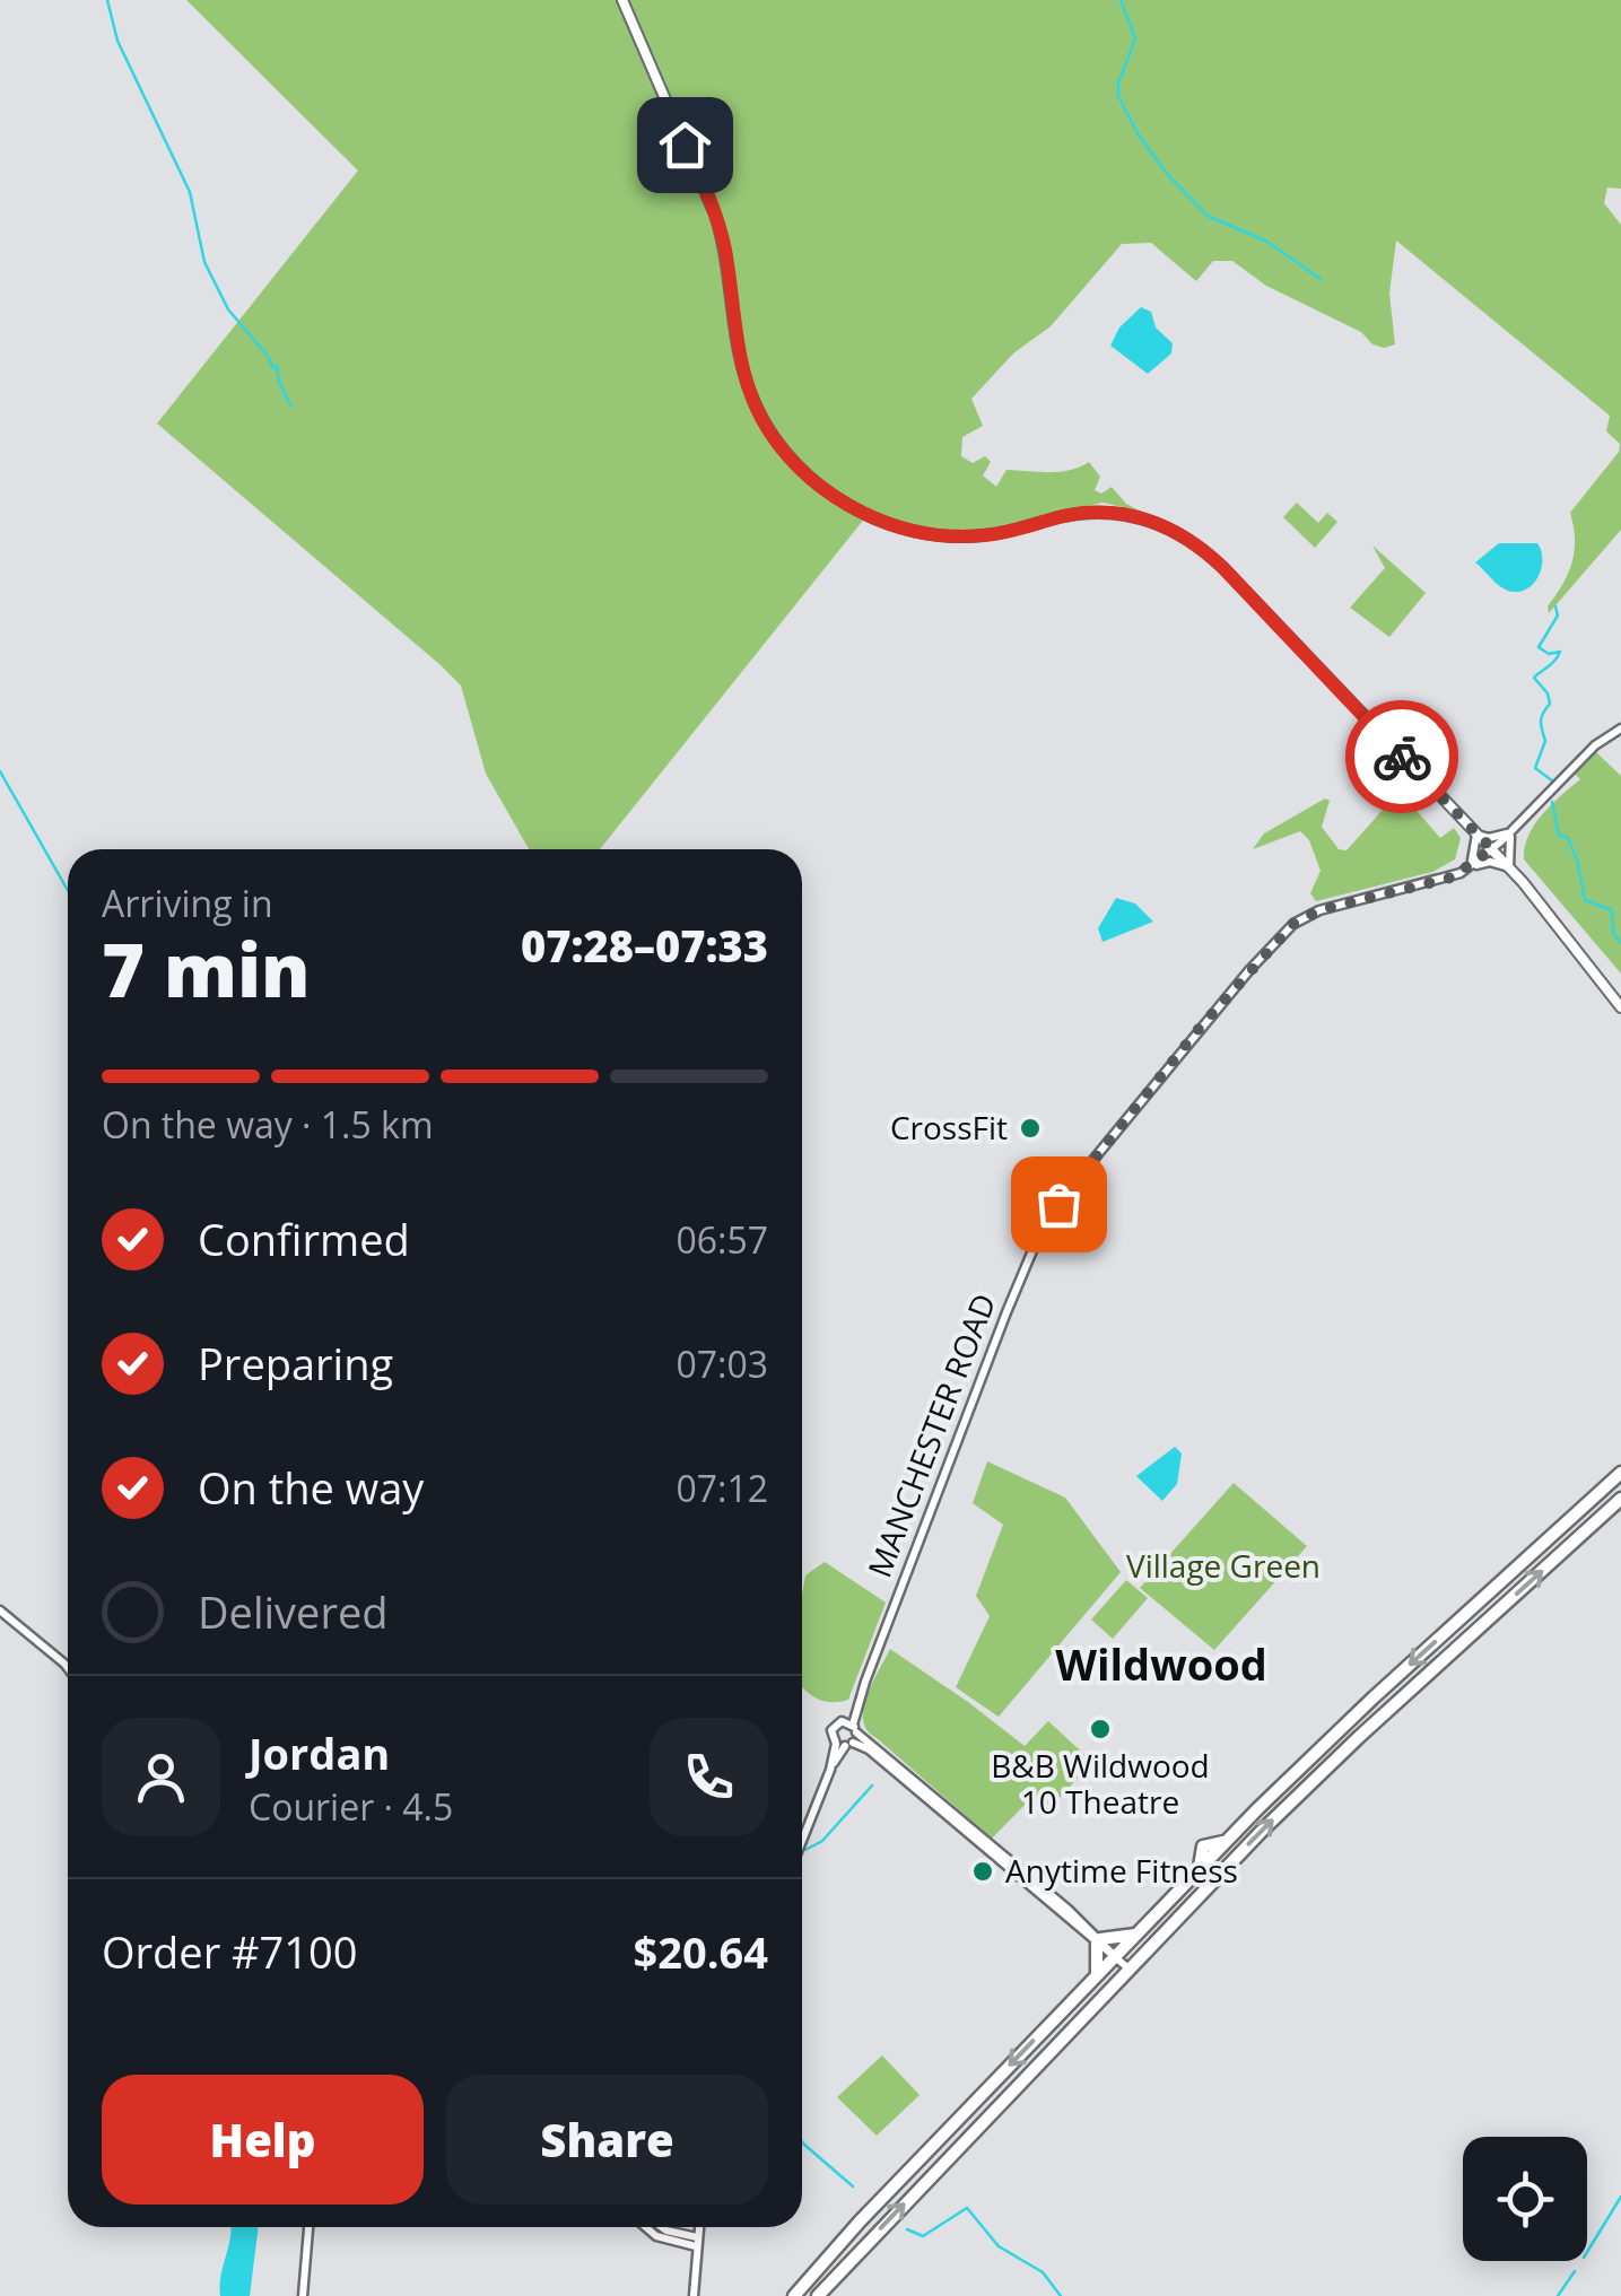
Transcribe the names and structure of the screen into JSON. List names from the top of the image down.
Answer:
{
  "streets": {
    "street": ["MANCHESTER ROAD"]
  },
  "districts": ["Wildwood"],
  "parks": ["Village Green"],
  "places": ["CrossFit", "B&B Wildwood 10 Theatre", "Anytime Fitness"],
  "page": {
    "heading": ["7 min", "Arriving in", "07:28–07:33"],
    "panel": [
      "Jordan",
      "Courier · 4.5",
      "Order #7100",
      "$20.64"
    ],
    "bar": "On the way · 1.5 km",
    "list": [
      ["Confirmed", "06:57"],
      ["Preparing", "07:03"],
      ["On the way", "07:12"],
      "Delivered"
    ],
    "buttons": ["Help", "Share"]
  }
}
